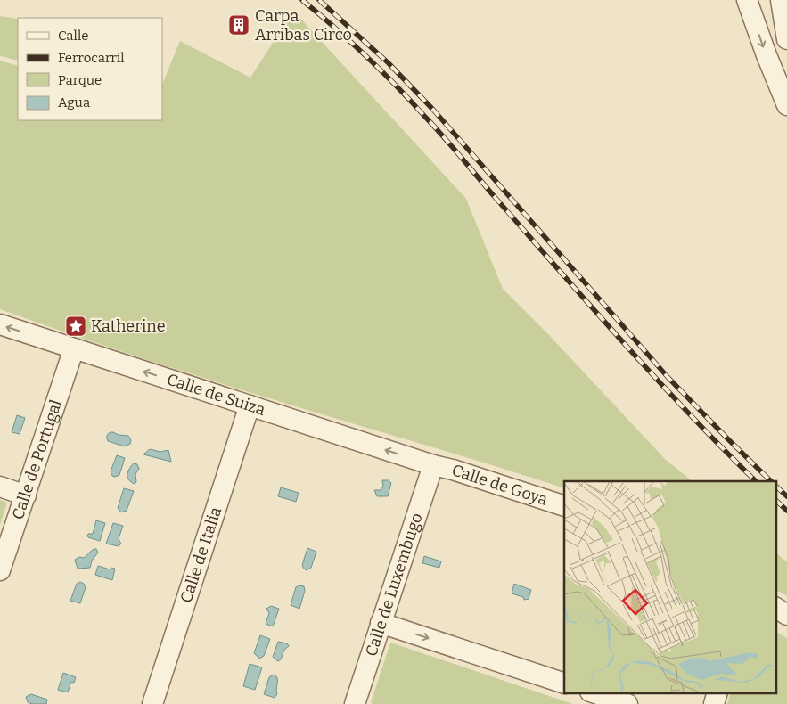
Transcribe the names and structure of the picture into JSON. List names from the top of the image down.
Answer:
{
  "streets": {
    "street": [
      "Calle de Suiza",
      "Calle de Portugal",
      "Calle de Goya",
      "Calle de Italia",
      "Calle de Luxembugo"
    ]
  },
  "crossings": [
    ["Calle de Suiza", "Calle de Portugal"],
    ["Calle de Suiza", "Calle de Goya"],
    ["Calle de Suiza", "Calle de Italia"],
    ["Calle de Suiza", "Calle de Luxembugo"],
    ["Calle de Goya", "Calle de Luxembugo"]
  ],
  "one_way": ["Calle de Suiza"],
  "places": {
    "building": ["Carpa Arribas Circo"],
    "place": ["Katherine"]
  },
  "legend": [
    "Calle",
    "Ferrocarril",
    "Parque",
    "Agua"
  ]
}
